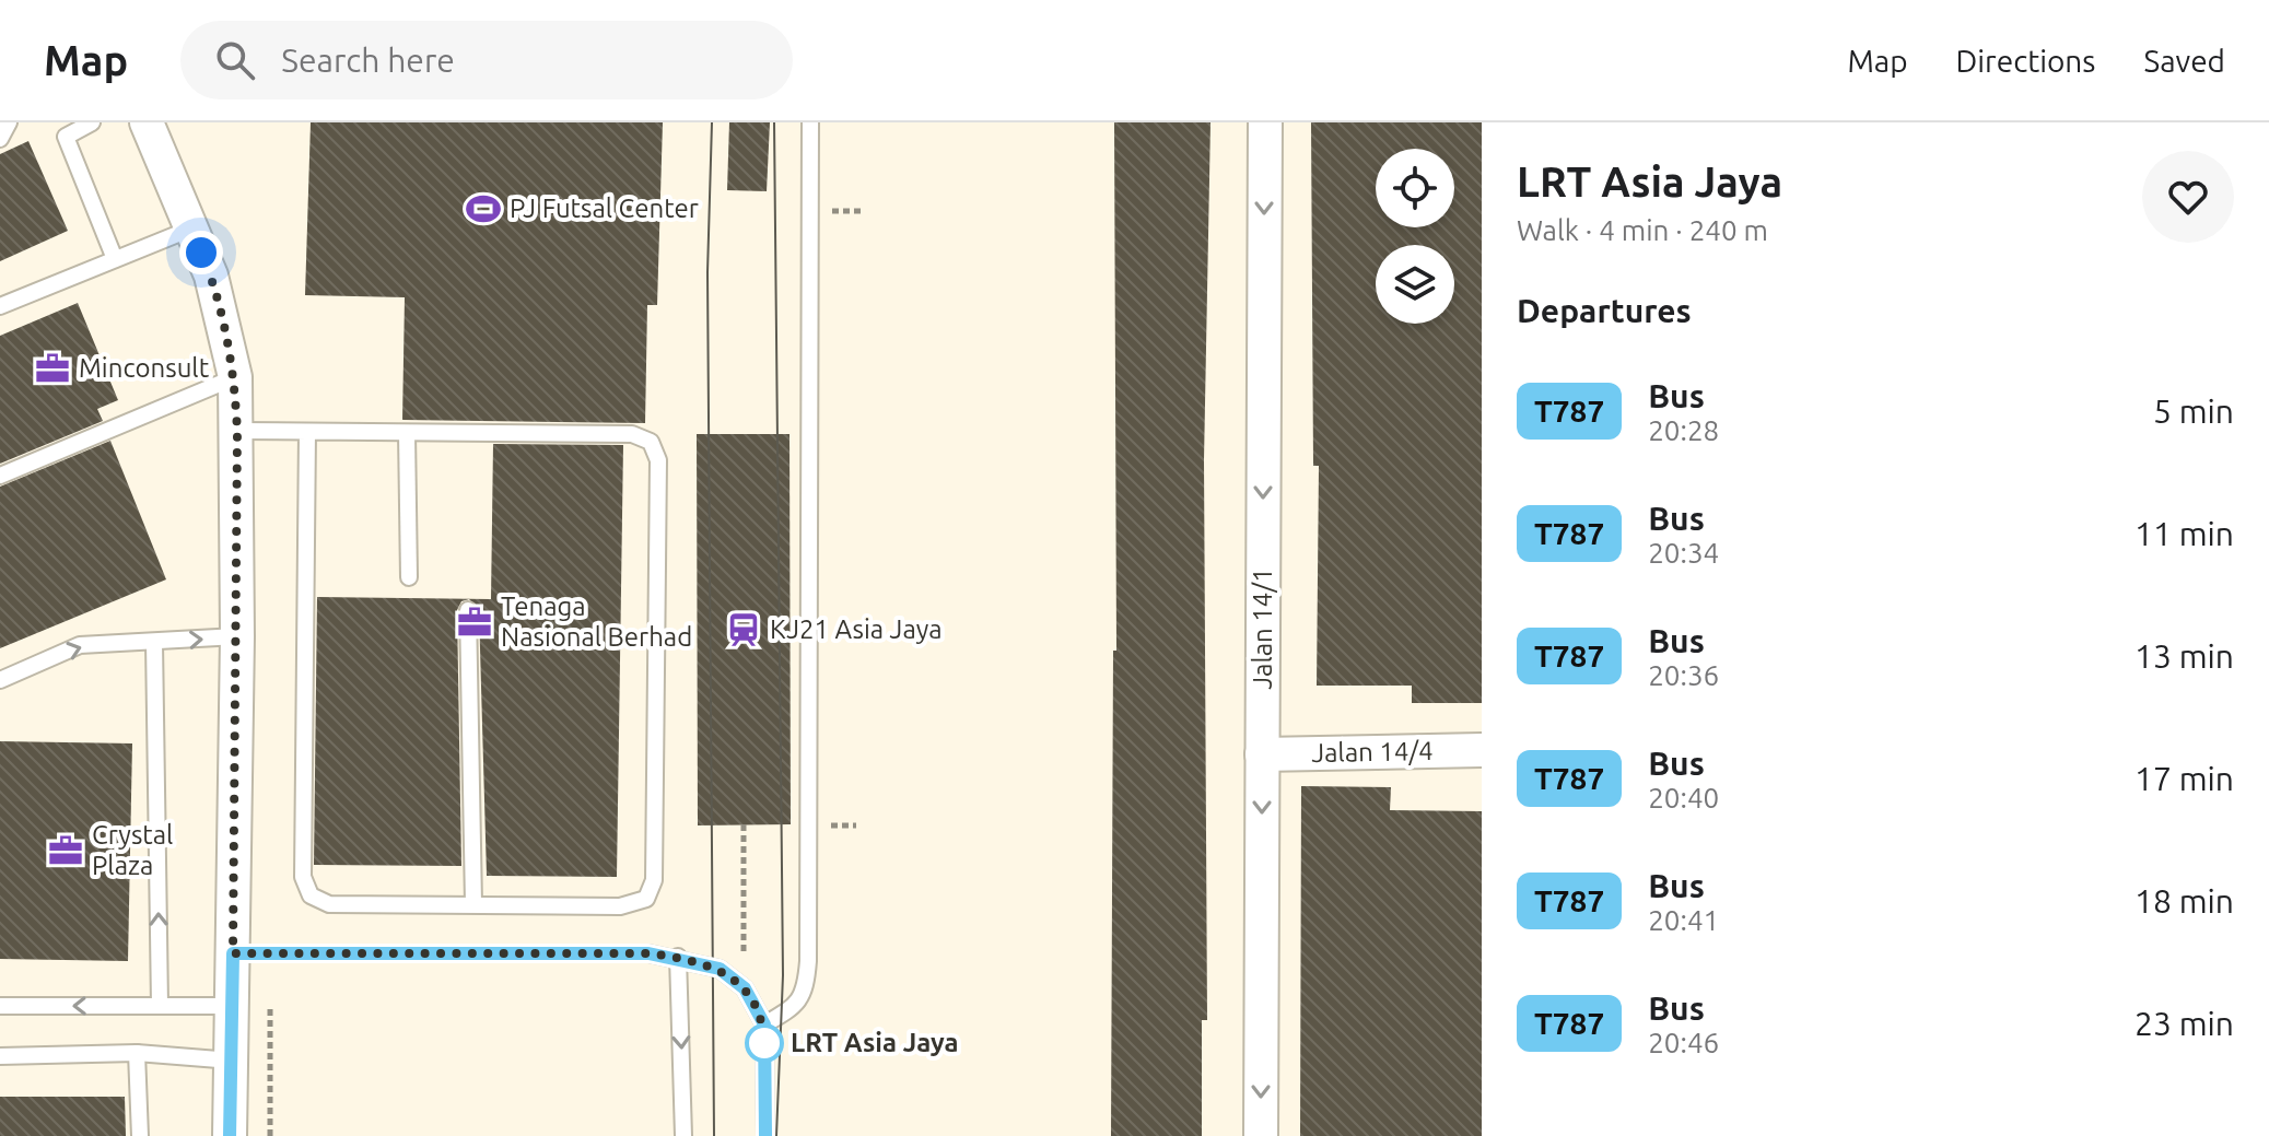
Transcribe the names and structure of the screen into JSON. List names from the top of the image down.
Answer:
{
  "streets": {
    "street": ["Jalan 14/1", "Jalan 14/4"]
  },
  "crossings": [
    ["Jalan 14/1", "Jalan 14/4"]
  ],
  "one_way": ["Jalan 14/1"],
  "places": {
    "sports": ["PJ Futsal Center"],
    "office": ["Minconsult", "Tenaga Nasional Berhad", "Crystal Plaza"],
    "station": ["KJ21 Asia Jaya"],
    "other": ["LRT Asia Jaya"]
  },
  "lines": ["bus line T787"],
  "page": {
    "header": "Map",
    "search": "Search here",
    "nav": ["Map", "Directions", "Saved"],
    "heading": [
      ["LRT Asia Jaya", "Walk · 4 min · 240 m"],
      "Departures"
    ],
    "list": [
      {
        "mark": "T787",
        "name": "Bus",
        "note": "20:28",
        "value": "5 min"
      },
      {
        "mark": "T787",
        "name": "Bus",
        "note": "20:34",
        "value": "11 min"
      },
      {
        "mark": "T787",
        "name": "Bus",
        "note": "20:36",
        "value": "13 min"
      },
      {
        "mark": "T787",
        "name": "Bus",
        "note": "20:40",
        "value": "17 min"
      },
      {
        "mark": "T787",
        "name": "Bus",
        "note": "20:41",
        "value": "18 min"
      },
      {
        "mark": "T787",
        "name": "Bus",
        "note": "20:46",
        "value": "23 min"
      }
    ]
  }
}
